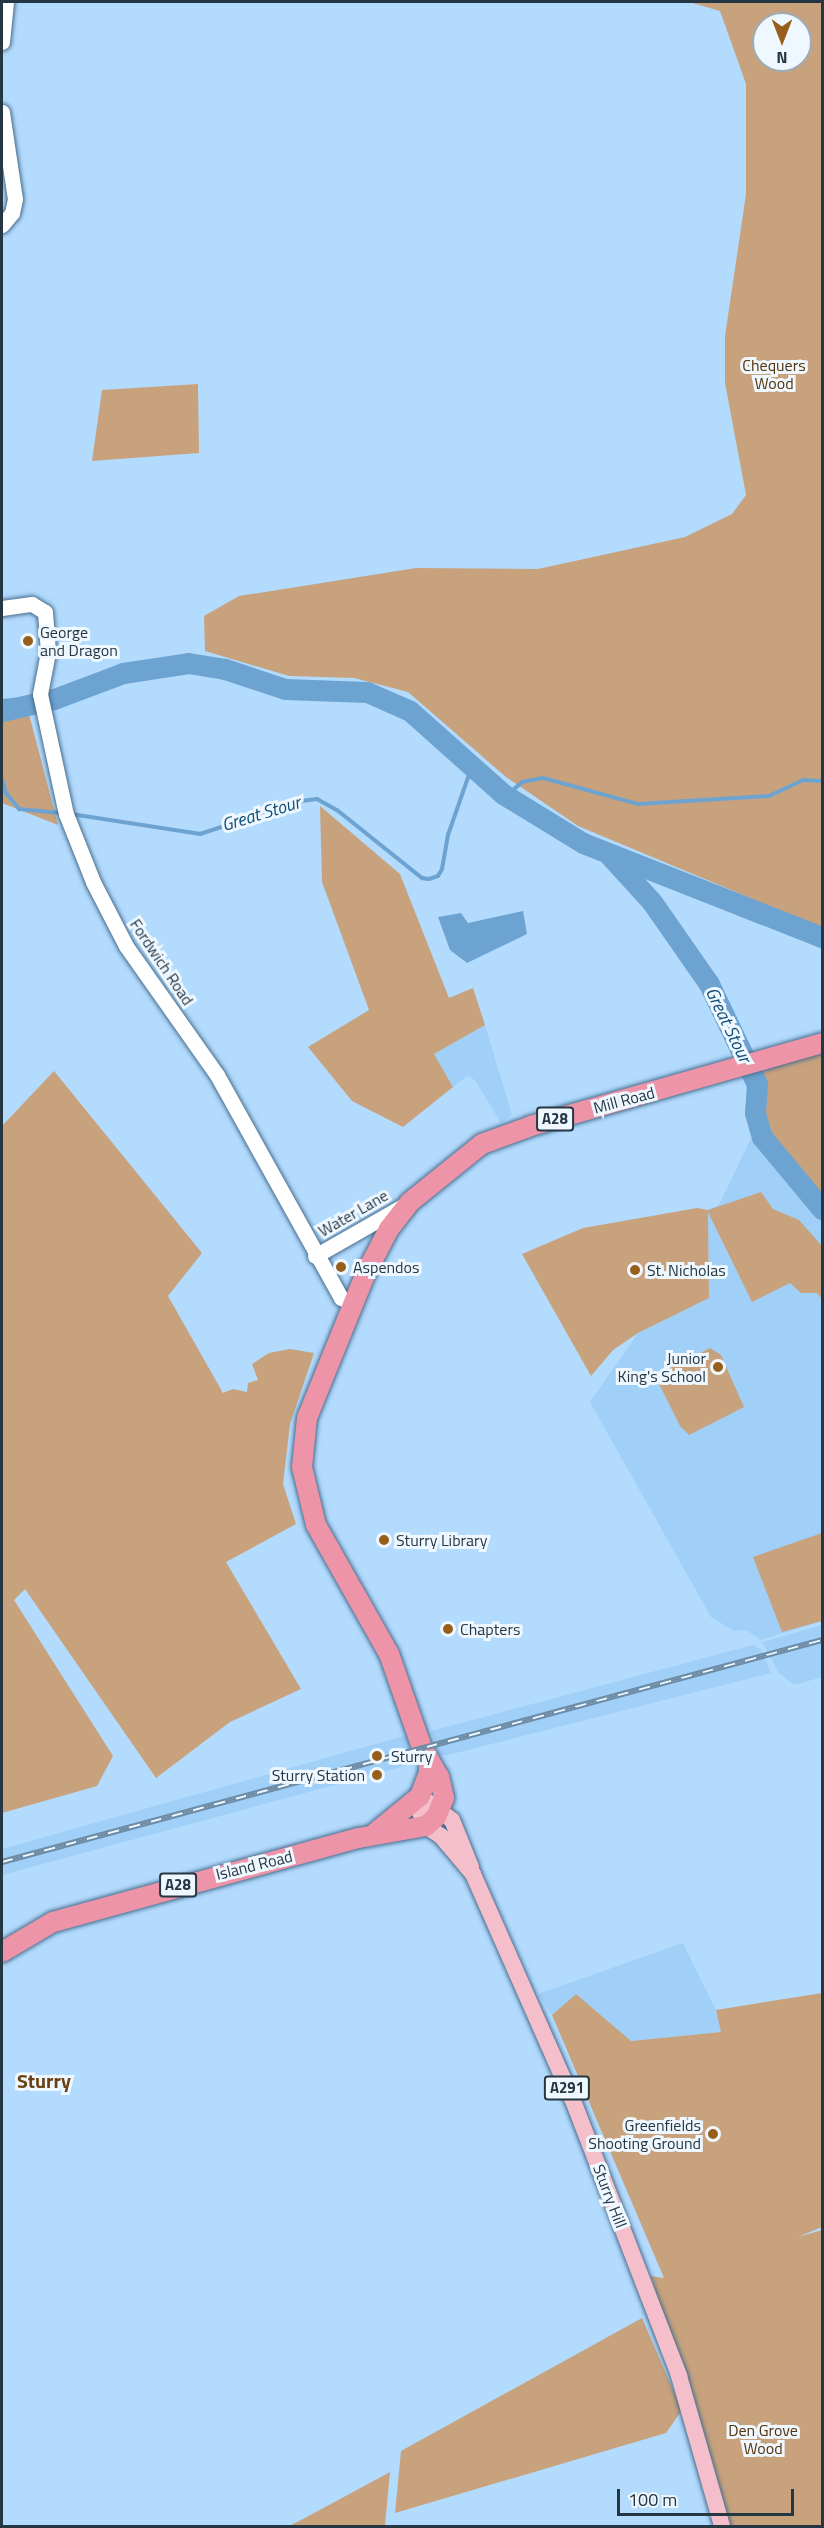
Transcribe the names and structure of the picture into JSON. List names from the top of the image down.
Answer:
{
  "streets": {
    "highway": ["Mill Road", "A28", "Island Road"],
    "main road": ["A291", "Sturry Hill"],
    "street": ["Fordwich Road", "Water Lane"]
  },
  "crossings": [
    ["Fordwich Road", "A28"],
    ["Fordwich Road", "Water Lane"],
    ["Mill Road", "A28"],
    ["Mill Road", "Water Lane"],
    ["A28", "Water Lane"],
    ["A28", "Sturry Hill"],
    ["Island Road", "Sturry Hill"]
  ],
  "districts": ["Sturry"],
  "water": ["Great Stour"],
  "parks": ["Chequers Wood", "Den Grove Wood"],
  "places": [
    "George and Dragon",
    "Aspendos",
    "St. Nicholas",
    "Junior King's School",
    "Sturry Library",
    "Chapters",
    "Sturry",
    "Sturry Station",
    "Greenfields Shooting Ground"
  ],
  "scale_bar": "100 m",
  "north": "bottom"
}
